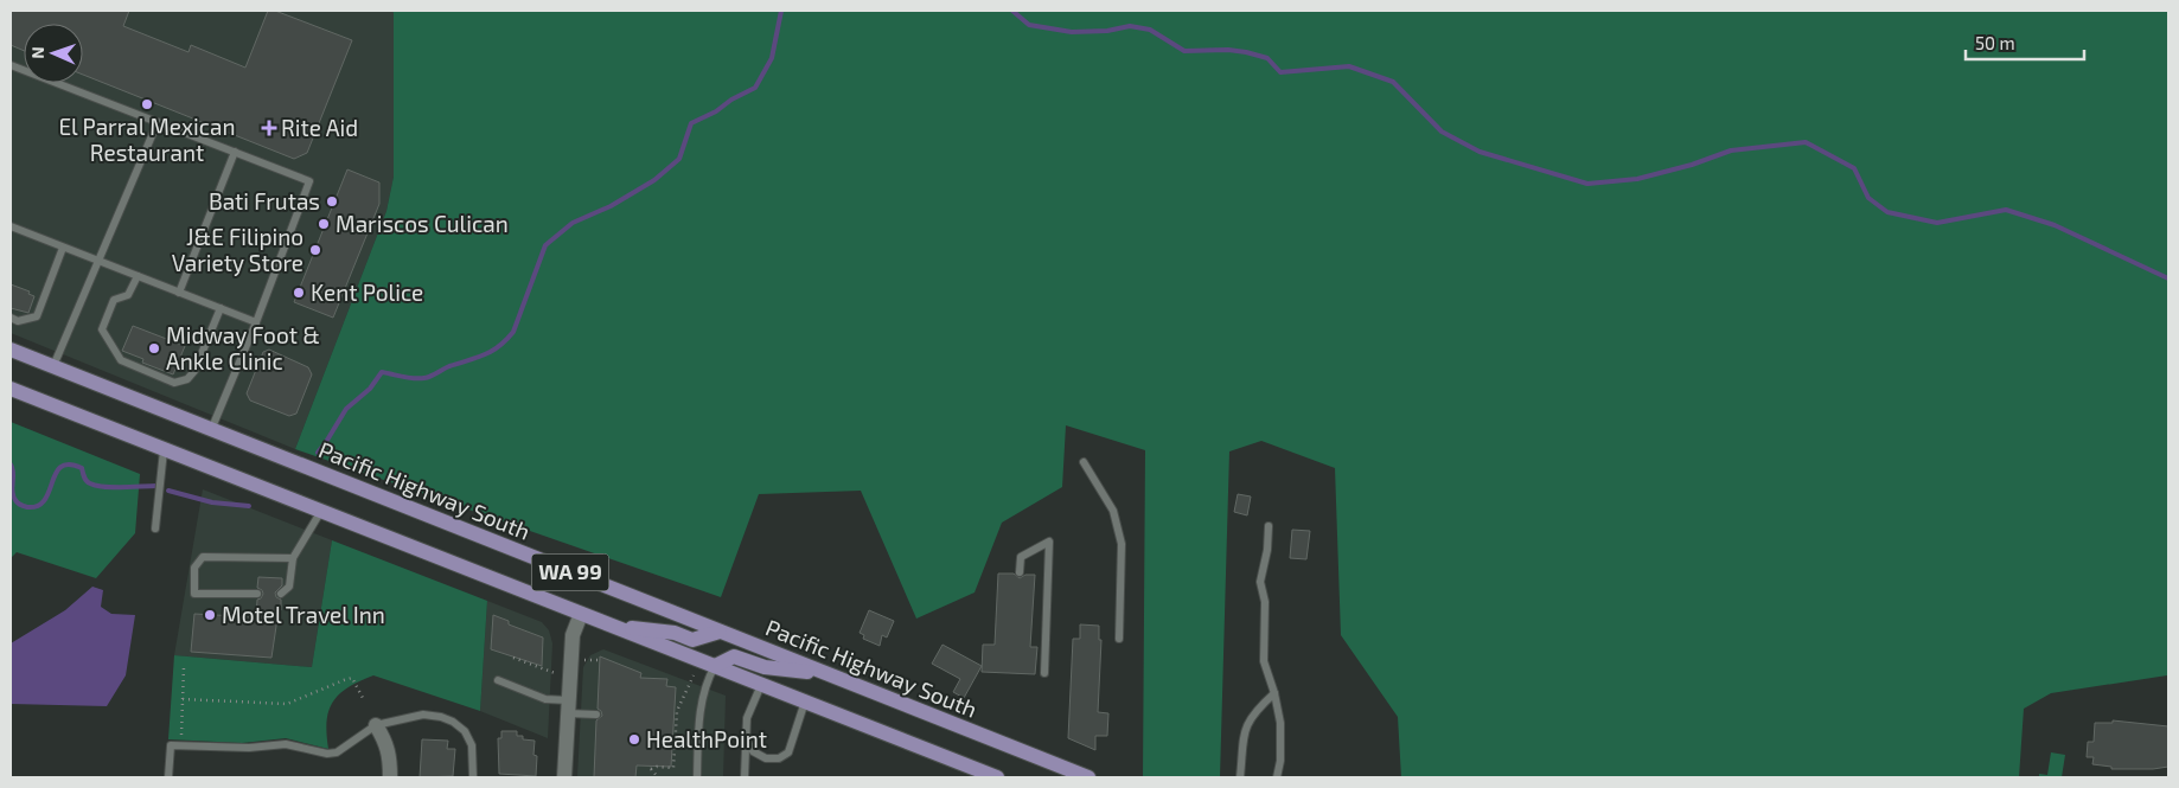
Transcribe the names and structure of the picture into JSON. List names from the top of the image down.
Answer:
{
  "streets": {
    "main road": ["Pacific Highway South", "WA 99"]
  },
  "places": {
    "other": [
      "El Parral Mexican Restaurant",
      "Bati Frutas",
      "Mariscos Culican",
      "J&E Filipino Variety Store",
      "Kent Police",
      "Midway Foot & Ankle Clinic",
      "Motel Travel Inn",
      "HealthPoint"
    ],
    "health": ["Rite Aid"]
  },
  "scale_bar": "50 m",
  "north": "left"
}
